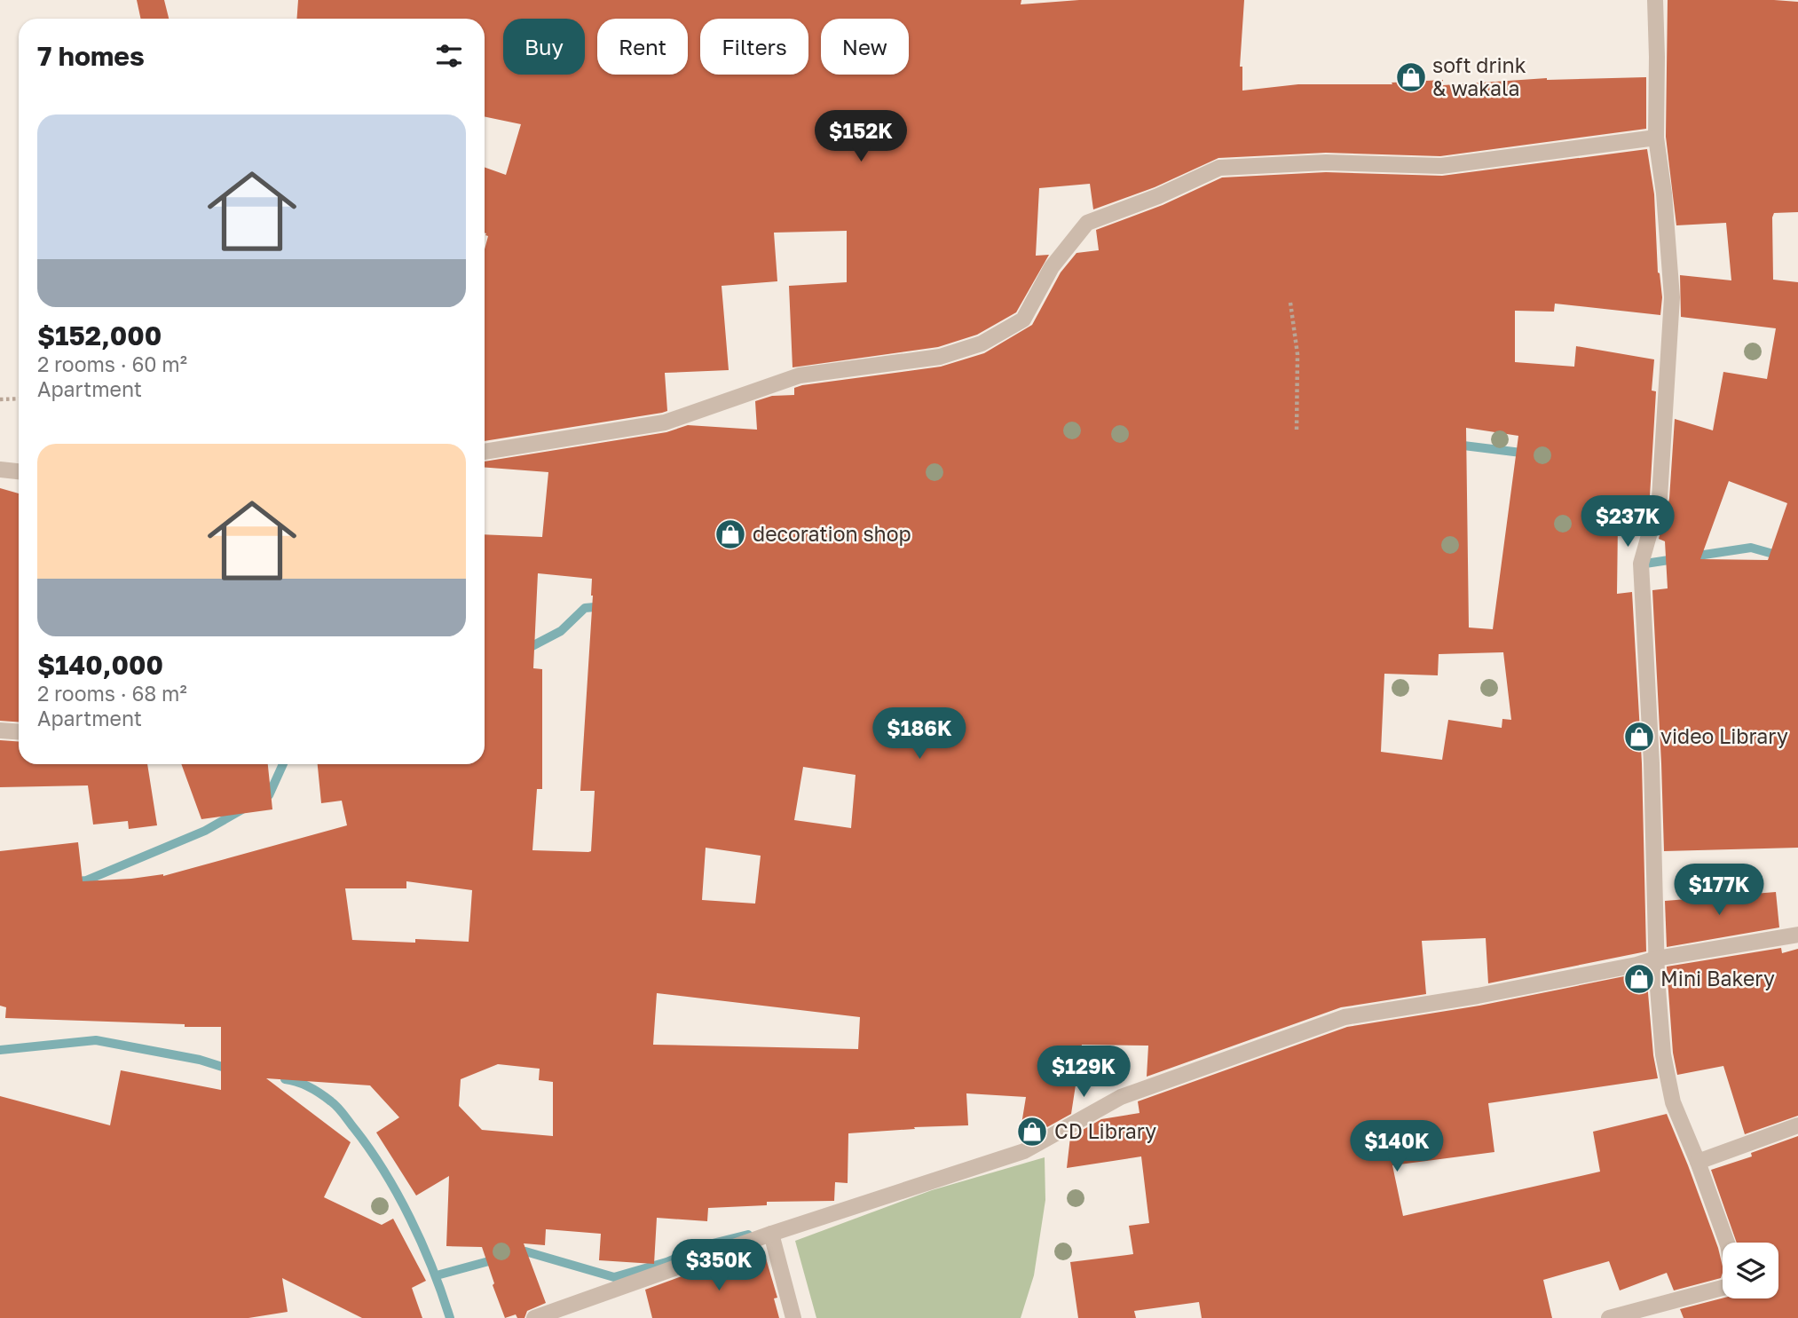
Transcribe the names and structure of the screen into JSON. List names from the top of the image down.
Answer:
{
  "places": {
    "shop": [
      "soft drink & wakala",
      "decoration shop",
      "video Library",
      "Mini Bakery",
      "CD Library"
    ]
  },
  "page": {
    "chip": [
      "Buy",
      "Rent",
      "Filters",
      "New"
    ],
    "heading": "7 homes",
    "list": [
      {
        "name": "$152,000",
        "note": "2 rooms · 60 m² · Apartment"
      },
      {
        "name": "$140,000",
        "note": "2 rooms · 68 m² · Apartment"
      }
    ],
    "price": [
      "$152K",
      "$237K",
      "$186K",
      "$177K",
      "$129K",
      "$140K",
      "$350K"
    ]
  }
}
